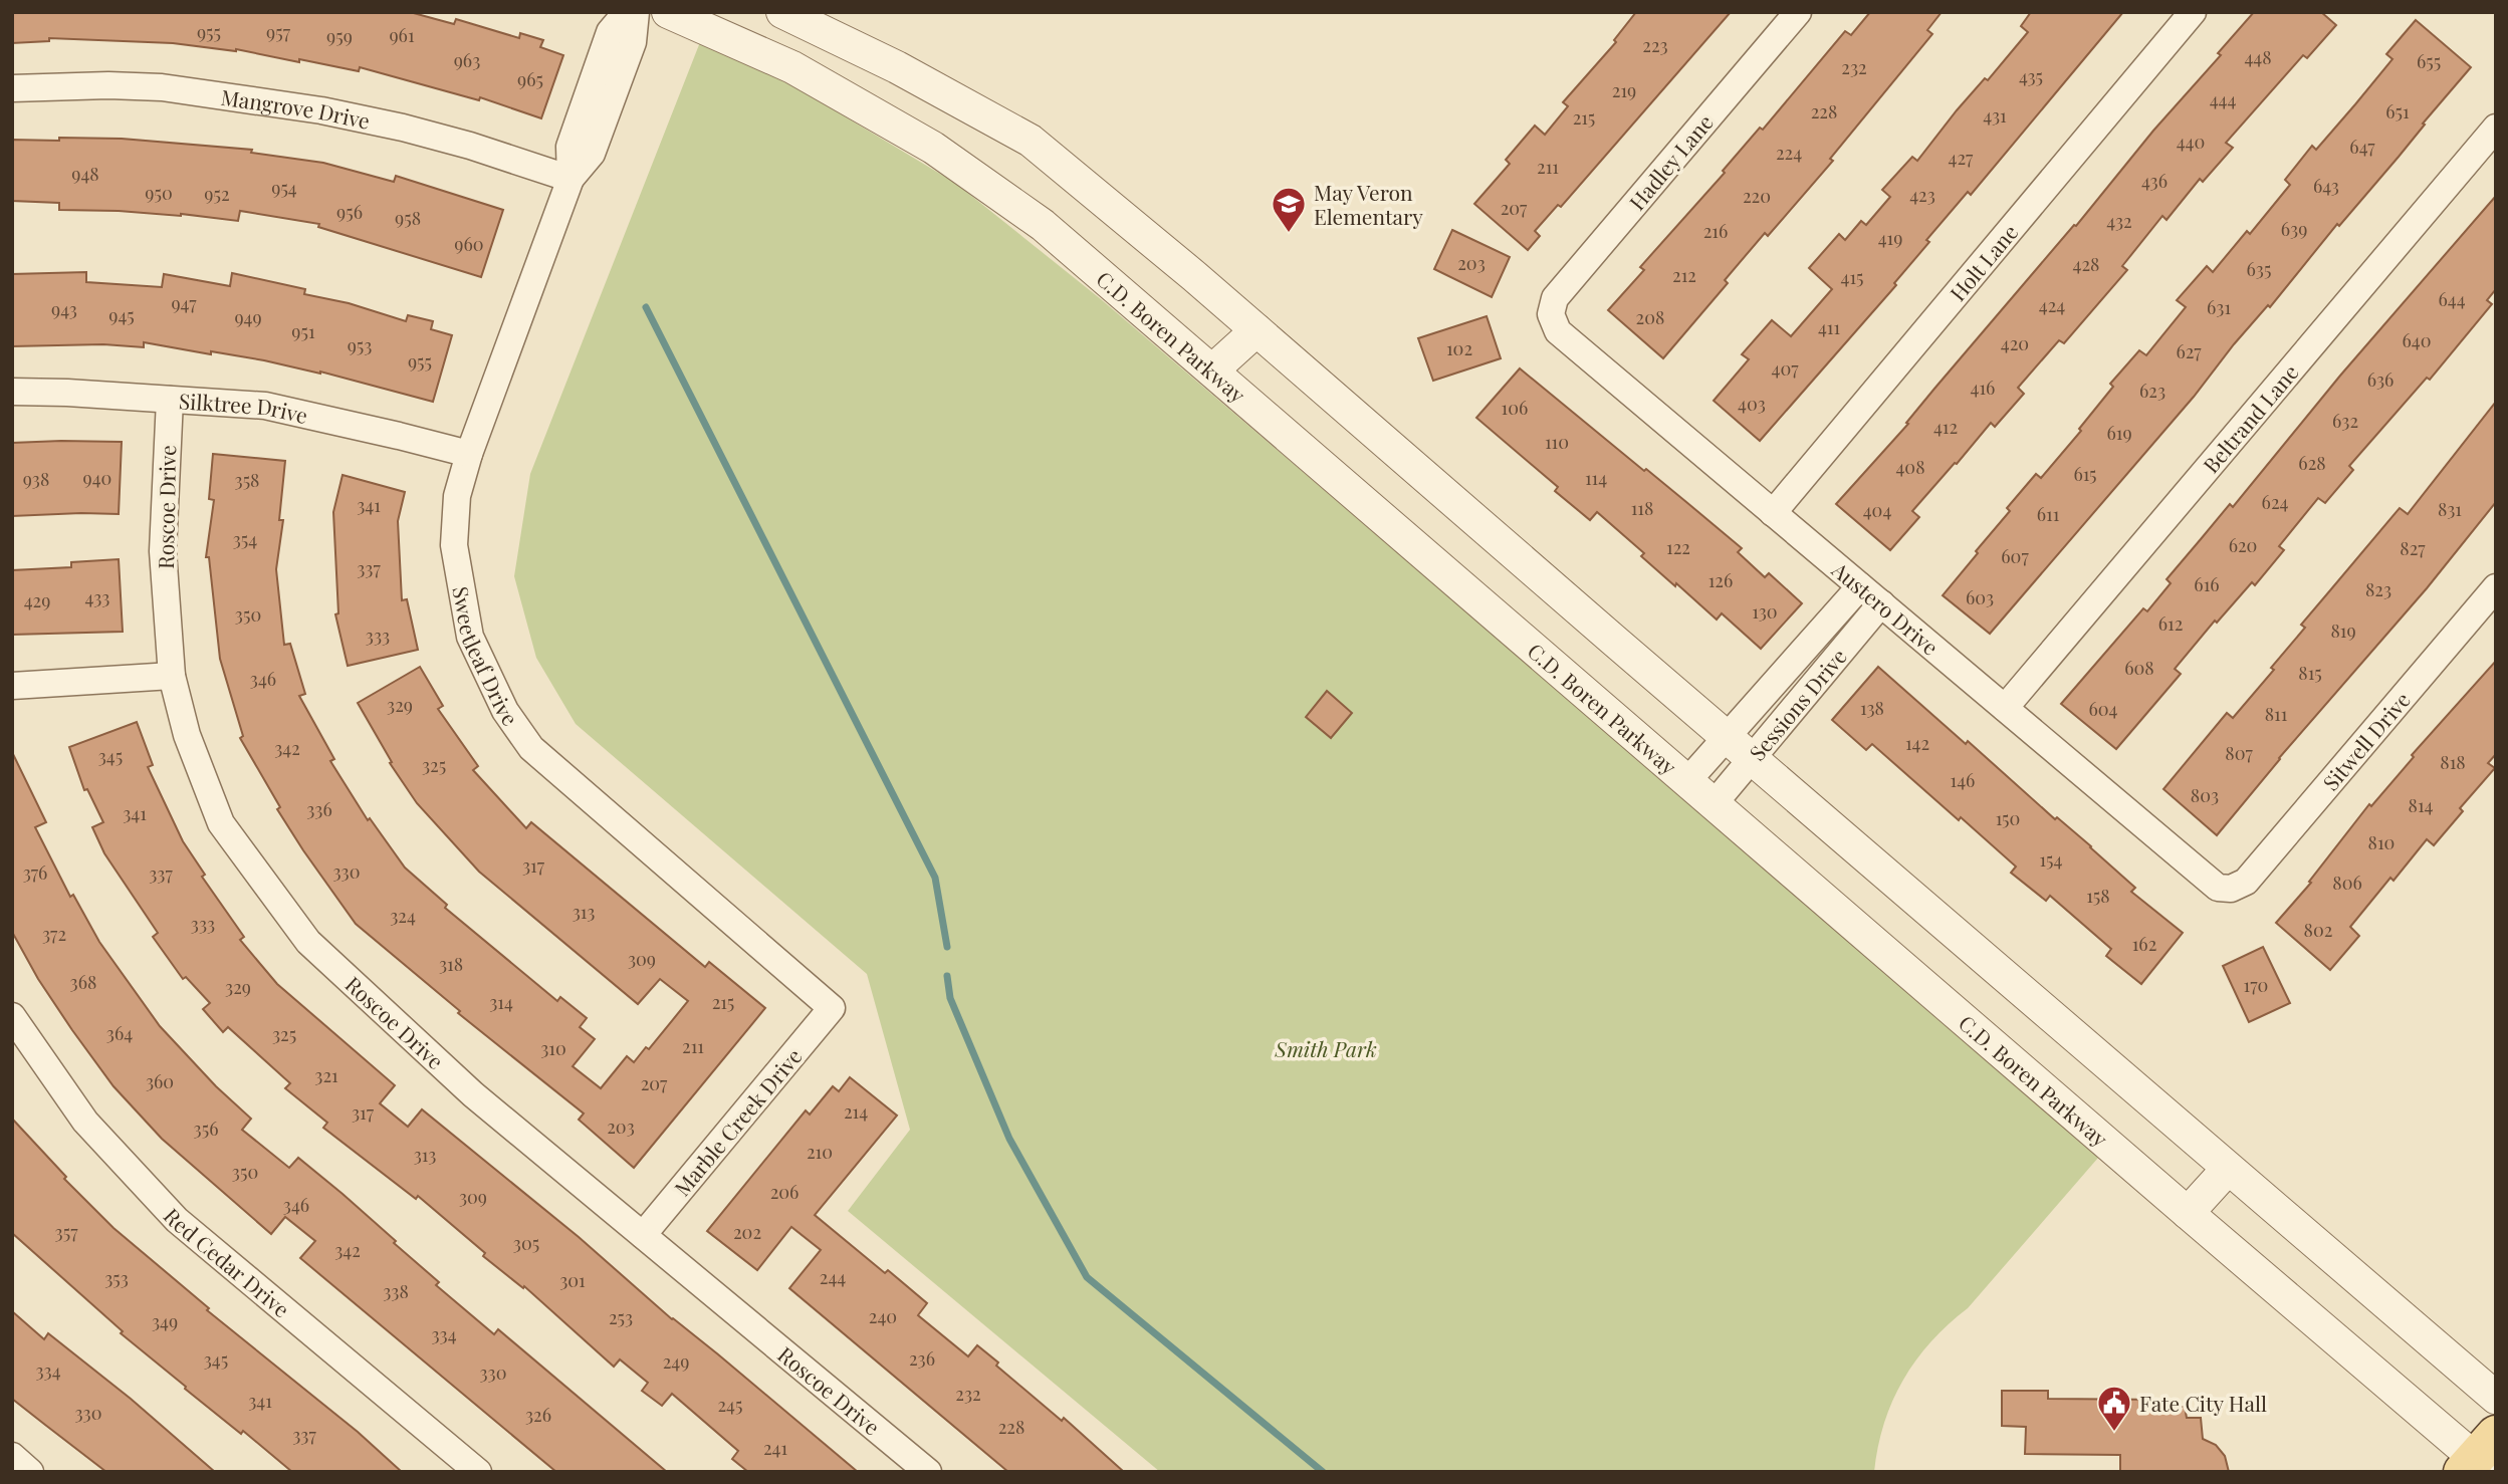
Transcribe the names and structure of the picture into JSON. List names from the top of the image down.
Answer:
{
  "streets": {
    "street": [
      "Mangrove Drive",
      "Hadley Lane",
      "Holt Lane",
      "C.D. Boren Parkway",
      "Silktree Drive",
      "Beltrand Lane",
      "Roscoe Drive",
      "Austero Drive",
      "Sweetleaf Drive",
      "Sessions Drive",
      "Sitwell Drive",
      "Marble Creek Drive",
      "Red Cedar Drive"
    ]
  },
  "crossings": [
    ["Mangrove Drive", "Sweetleaf Drive"],
    ["Hadley Lane", "Austero Drive"],
    ["Holt Lane", "Austero Drive"],
    ["C.D. Boren Parkway", "Sessions Drive"],
    ["Silktree Drive", "Roscoe Drive"],
    ["Silktree Drive", "Sweetleaf Drive"],
    ["Beltrand Lane", "Austero Drive"],
    ["Roscoe Drive", "Marble Creek Drive"],
    ["Austero Drive", "Sessions Drive"],
    ["Austero Drive", "Sitwell Drive"],
    ["Sweetleaf Drive", "Marble Creek Drive"]
  ],
  "parks": ["Smith Park"],
  "places": {
    "school or university": ["May Veron Elementary"],
    "public building": ["Fate City Hall"]
  },
  "house_numbers": [
    "955",
    "957",
    "961",
    "959",
    "223",
    "448",
    "963",
    "655",
    "232",
    "435",
    "965",
    "219",
    "444",
    "228",
    "651",
    "431",
    "215",
    "440",
    "647",
    "224",
    "427",
    "211",
    "948",
    "436",
    "643",
    "954",
    "950",
    "952",
    "423",
    "220",
    "207",
    "956",
    "958",
    "432",
    "639",
    "216",
    "419",
    "960",
    "203",
    "428",
    "635",
    "212",
    "415",
    "644",
    "947",
    "424",
    "631",
    "943",
    "945",
    "949",
    "208",
    "411",
    "951",
    "640",
    "420",
    "953",
    "102",
    "627",
    "955",
    "407",
    "636",
    "416",
    "623",
    "403",
    "106",
    "632",
    "412",
    "619",
    "110",
    "628",
    "408",
    "615",
    "940",
    "114",
    "938",
    "358",
    "624",
    "341",
    "118",
    "831",
    "404",
    "611",
    "354",
    "620",
    "122",
    "827",
    "607",
    "337",
    "126",
    "616",
    "823",
    "433",
    "603",
    "429",
    "130",
    "350",
    "612",
    "819",
    "333",
    "608",
    "815",
    "346",
    "329",
    "138",
    "604",
    "811",
    "142",
    "342",
    "807",
    "345",
    "818",
    "325",
    "146",
    "803",
    "814",
    "336",
    "341",
    "150",
    "810",
    "154",
    "317",
    "330",
    "376",
    "337",
    "806",
    "158",
    "313",
    "324",
    "333",
    "802",
    "372",
    "162",
    "309",
    "318",
    "368",
    "170",
    "329",
    "314",
    "215",
    "364",
    "325",
    "211",
    "310",
    "321",
    "360",
    "207",
    "214",
    "317",
    "203",
    "356",
    "210",
    "313",
    "350",
    "206",
    "309",
    "346",
    "357",
    "202",
    "305",
    "342",
    "244",
    "353",
    "301",
    "338",
    "240",
    "253",
    "349",
    "334",
    "236",
    "345",
    "249",
    "334",
    "330",
    "232",
    "341",
    "245",
    "330",
    "326",
    "228",
    "337",
    "241"
  ]
}
